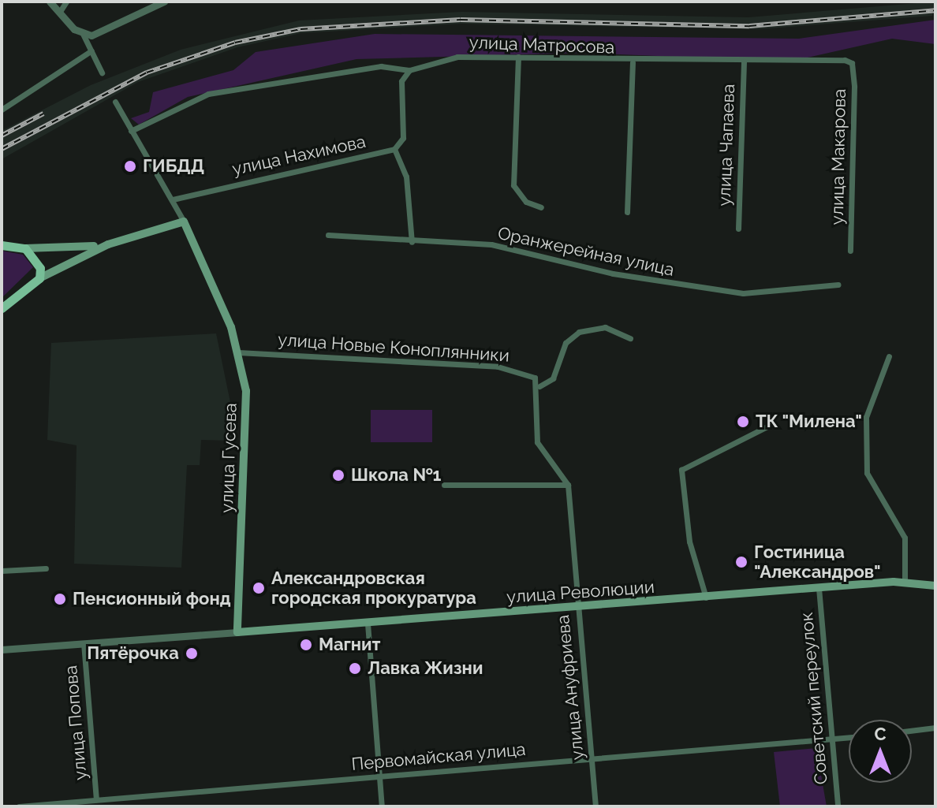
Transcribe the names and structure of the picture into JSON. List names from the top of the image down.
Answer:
{
  "streets": {
    "main road": ["улица Гусева", "улица Революции"],
    "street": [
      "улица Матросова",
      "улица Чапаева",
      "улица Нахимова",
      "улица Макарова",
      "Оранжерейная улица",
      "улица Новые Коноплянники",
      "улица Ануфриева",
      "Советский переулок",
      "улица Попова",
      "Первомайская улица"
    ]
  },
  "crossings": [
    ["улица Матросова", "улица Чапаева"],
    ["улица Матросова", "улица Макарова"],
    ["улица Новые Коноплянники", "улица Гусева"],
    ["улица Гусева", "улица Революции"],
    ["улица Революции", "улица Ануфриева"],
    ["улица Революции", "Советский переулок"],
    ["улица Революции", "улица Попова"],
    ["улица Ануфриева", "Первомайская улица"],
    ["Советский переулок", "Первомайская улица"],
    ["улица Попова", "Первомайская улица"]
  ],
  "places": [
    "ГИБДД",
    "ТК \"Милена\"",
    "Школа №1",
    "Гостиница \"Александров\"",
    "Александровская городская прокуратура",
    "Пенсионный фонд",
    "Магнит",
    "Пятёрочка",
    "Лавка Жизни"
  ],
  "north": "top"
}
